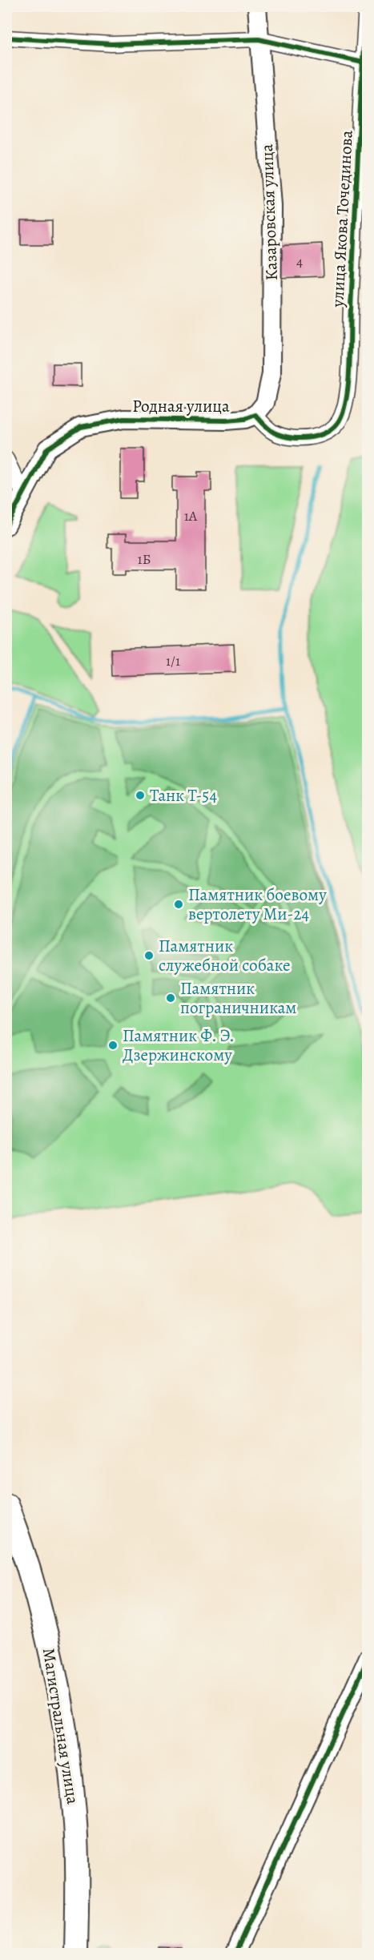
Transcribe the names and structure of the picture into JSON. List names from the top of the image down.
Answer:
{
  "streets": {
    "main road": ["Магистральная улица"],
    "street": ["Казаровская улица", "улица Якова Точединова", "Родная улица"]
  },
  "crossings": [
    ["Казаровская улица", "улица Якова Точединова"],
    ["Казаровская улица", "Родная улица"],
    ["улица Якова Точединова", "Родная улица"]
  ],
  "places": [
    "Танк Т-54",
    "Памятник боевому вертолету Ми-24",
    "Памятник служебной собаке",
    "Памятник пограничникам",
    "Памятник Ф. Э. Дзержинскому"
  ],
  "house_numbers": [
    "4",
    "1А",
    "1Б",
    "1/1"
  ]
}
